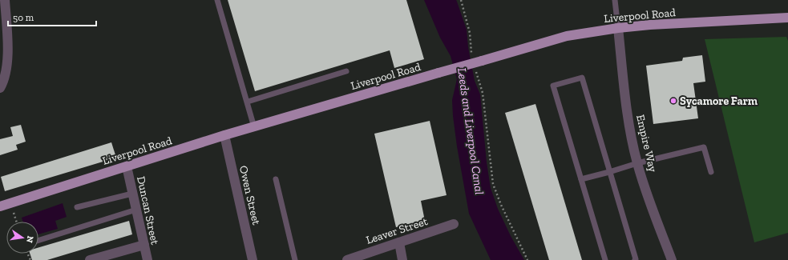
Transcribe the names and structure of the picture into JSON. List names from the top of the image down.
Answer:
{
  "streets": {
    "main road": ["Liverpool Road"],
    "street": [
      "Empire Way",
      "Owen Street",
      "Duncan Street",
      "Leaver Street"
    ]
  },
  "crossings": [
    ["Liverpool Road", "Empire Way"],
    ["Liverpool Road", "Owen Street"],
    ["Liverpool Road", "Duncan Street"]
  ],
  "water": ["Leeds and Liverpool Canal"],
  "places": ["Sycamore Farm"],
  "scale_bar": "50 m",
  "north": "right"
}
